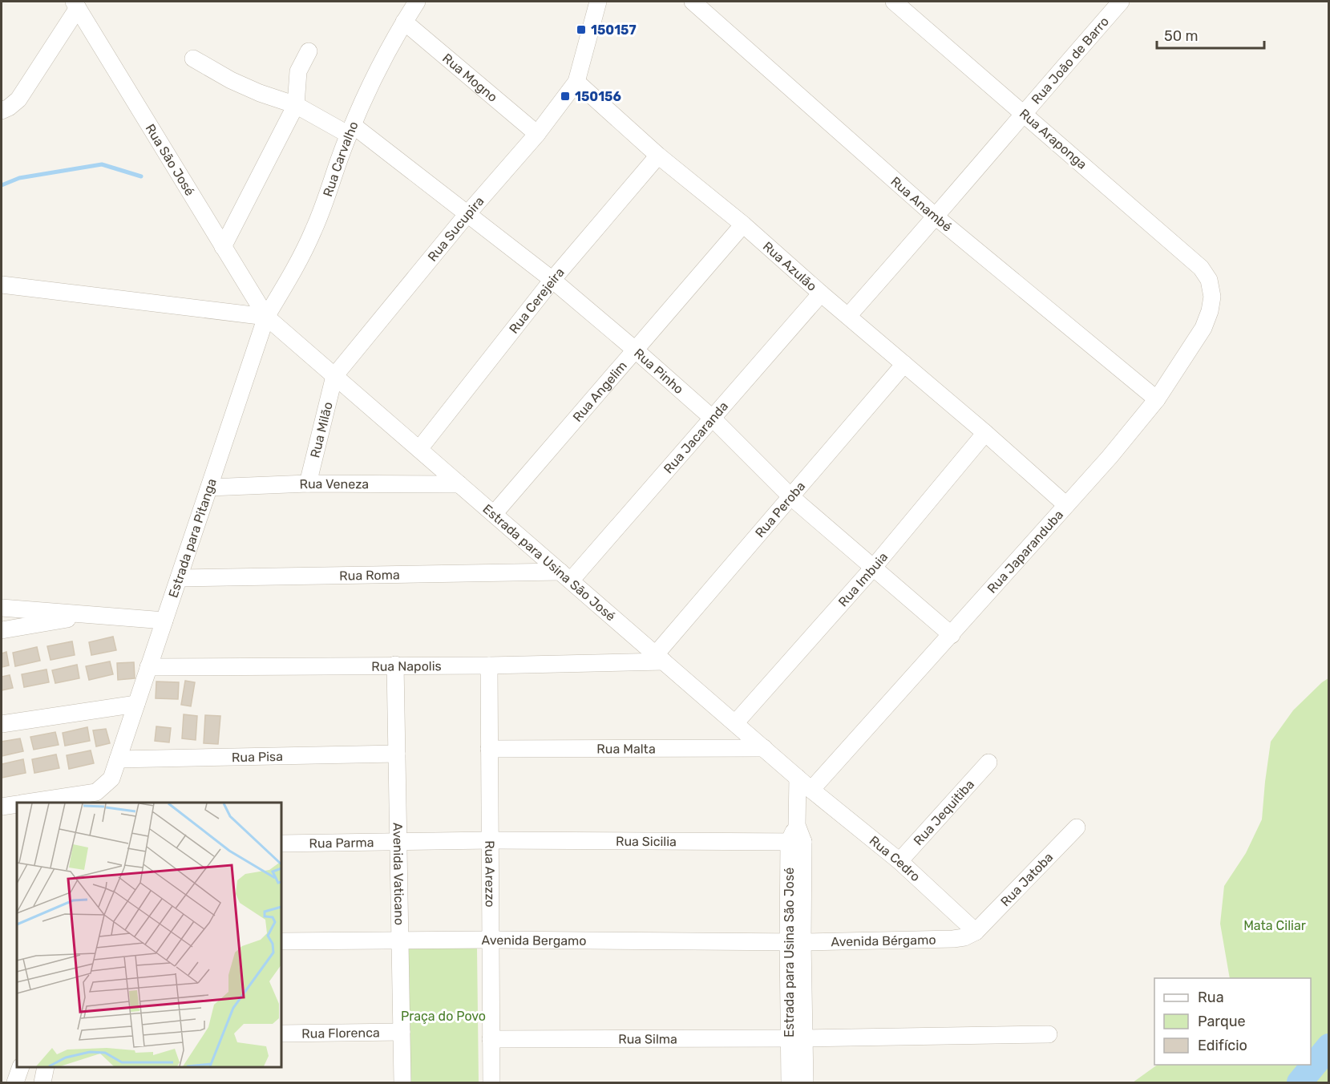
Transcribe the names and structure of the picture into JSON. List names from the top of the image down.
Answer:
{
  "streets": {
    "street": [
      "Rua João de Barro",
      "Rua Mogno",
      "Rua Araponga",
      "Rua Carvalho",
      "Rua São José",
      "Rua Anambé",
      "Rua Sucupira",
      "Rua Azulão",
      "Rua Cerejeira",
      "Rua Pinho",
      "Rua Angelim",
      "Rua Milão",
      "Rua Jacaranda",
      "Rua Veneza",
      "Rua Peroba",
      "Estrada para Pitanga",
      "Rua Japaranduba",
      "Estrada para Usina São José",
      "Rua Roma",
      "Rua Imbuia",
      "Rua Napolis",
      "Rua Malta",
      "Rua Pisa",
      "Rua Jequitiba",
      "Rua Sicilia",
      "Rua Parma",
      "Rua Cedro",
      "Avenida Vaticano",
      "Rua Arezzo",
      "Rua Jatoba",
      "Avenida Bergamo",
      "Avenida Bérgamo",
      "Rua Florenca",
      "Rua Silma"
    ]
  },
  "crossings": [
    ["Rua João de Barro", "Rua Araponga"],
    ["Rua João de Barro", "Rua Anambé"],
    ["Rua João de Barro", "Rua Azulão"],
    ["Rua Mogno", "Rua Carvalho"],
    ["Rua Mogno", "Rua Sucupira"],
    ["Rua Araponga", "Rua Japaranduba"],
    ["Rua Carvalho", "Rua São José"],
    ["Rua Carvalho", "Rua Pinho"],
    ["Rua Carvalho", "Estrada para Pitanga"],
    ["Rua Carvalho", "Estrada para Usina São José"],
    ["Rua São José", "Estrada para Pitanga"],
    ["Rua São José", "Estrada para Usina São José"],
    ["Rua Anambé", "Rua Japaranduba"],
    ["Rua Sucupira", "Rua Azulão"],
    ["Rua Sucupira", "Rua Pinho"],
    ["Rua Sucupira", "Rua Milão"],
    ["Rua Sucupira", "Estrada para Usina São José"],
    ["Rua Azulão", "Rua Cerejeira"],
    ["Rua Azulão", "Rua Angelim"],
    ["Rua Azulão", "Rua Jacaranda"],
    ["Rua Azulão", "Rua Peroba"],
    ["Rua Azulão", "Rua Japaranduba"],
    ["Rua Azulão", "Rua Imbuia"],
    ["Rua Cerejeira", "Rua Pinho"],
    ["Rua Cerejeira", "Estrada para Usina São José"],
    ["Rua Pinho", "Rua Angelim"],
    ["Rua Pinho", "Rua Jacaranda"],
    ["Rua Pinho", "Rua Peroba"],
    ["Rua Pinho", "Rua Japaranduba"],
    ["Rua Pinho", "Rua Imbuia"],
    ["Rua Angelim", "Estrada para Usina São José"],
    ["Rua Milão", "Rua Veneza"],
    ["Rua Milão", "Estrada para Usina São José"],
    ["Rua Jacaranda", "Estrada para Usina São José"],
    ["Rua Jacaranda", "Rua Roma"],
    ["Rua Veneza", "Estrada para Pitanga"],
    ["Rua Veneza", "Estrada para Usina São José"],
    ["Rua Peroba", "Estrada para Usina São José"],
    ["Rua Peroba", "Rua Napolis"],
    ["Estrada para Pitanga", "Estrada para Usina São José"],
    ["Estrada para Pitanga", "Rua Roma"],
    ["Estrada para Pitanga", "Rua Napolis"],
    ["Estrada para Pitanga", "Rua Pisa"],
    ["Rua Japaranduba", "Rua Cedro"],
    ["Estrada para Usina São José", "Rua Roma"],
    ["Estrada para Usina São José", "Rua Imbuia"],
    ["Estrada para Usina São José", "Rua Napolis"],
    ["Estrada para Usina São José", "Rua Malta"],
    ["Estrada para Usina São José", "Rua Sicilia"],
    ["Estrada para Usina São José", "Avenida Bergamo"],
    ["Estrada para Usina São José", "Avenida Bérgamo"],
    ["Estrada para Usina São José", "Rua Silma"],
    ["Rua Napolis", "Avenida Vaticano"],
    ["Rua Napolis", "Rua Arezzo"],
    ["Rua Malta", "Rua Arezzo"],
    ["Rua Pisa", "Avenida Vaticano"],
    ["Rua Jequitiba", "Rua Cedro"],
    ["Rua Sicilia", "Rua Parma"],
    ["Rua Sicilia", "Rua Arezzo"],
    ["Rua Parma", "Avenida Vaticano"],
    ["Rua Parma", "Rua Arezzo"],
    ["Rua Cedro", "Rua Jatoba"],
    ["Rua Cedro", "Avenida Bérgamo"],
    ["Avenida Vaticano", "Avenida Bergamo"],
    ["Avenida Vaticano", "Rua Florenca"],
    ["Rua Arezzo", "Avenida Bergamo"],
    ["Rua Arezzo", "Rua Silma"],
    ["Rua Jatoba", "Avenida Bérgamo"],
    ["Avenida Bergamo", "Avenida Bérgamo"]
  ],
  "parks": ["Mata Ciliar", "Praça do Povo"],
  "places": {
    "transit": ["150157", "150156"]
  },
  "legend": ["Rua", "Parque", "Edifício"],
  "scale_bar": "50 m"
}
